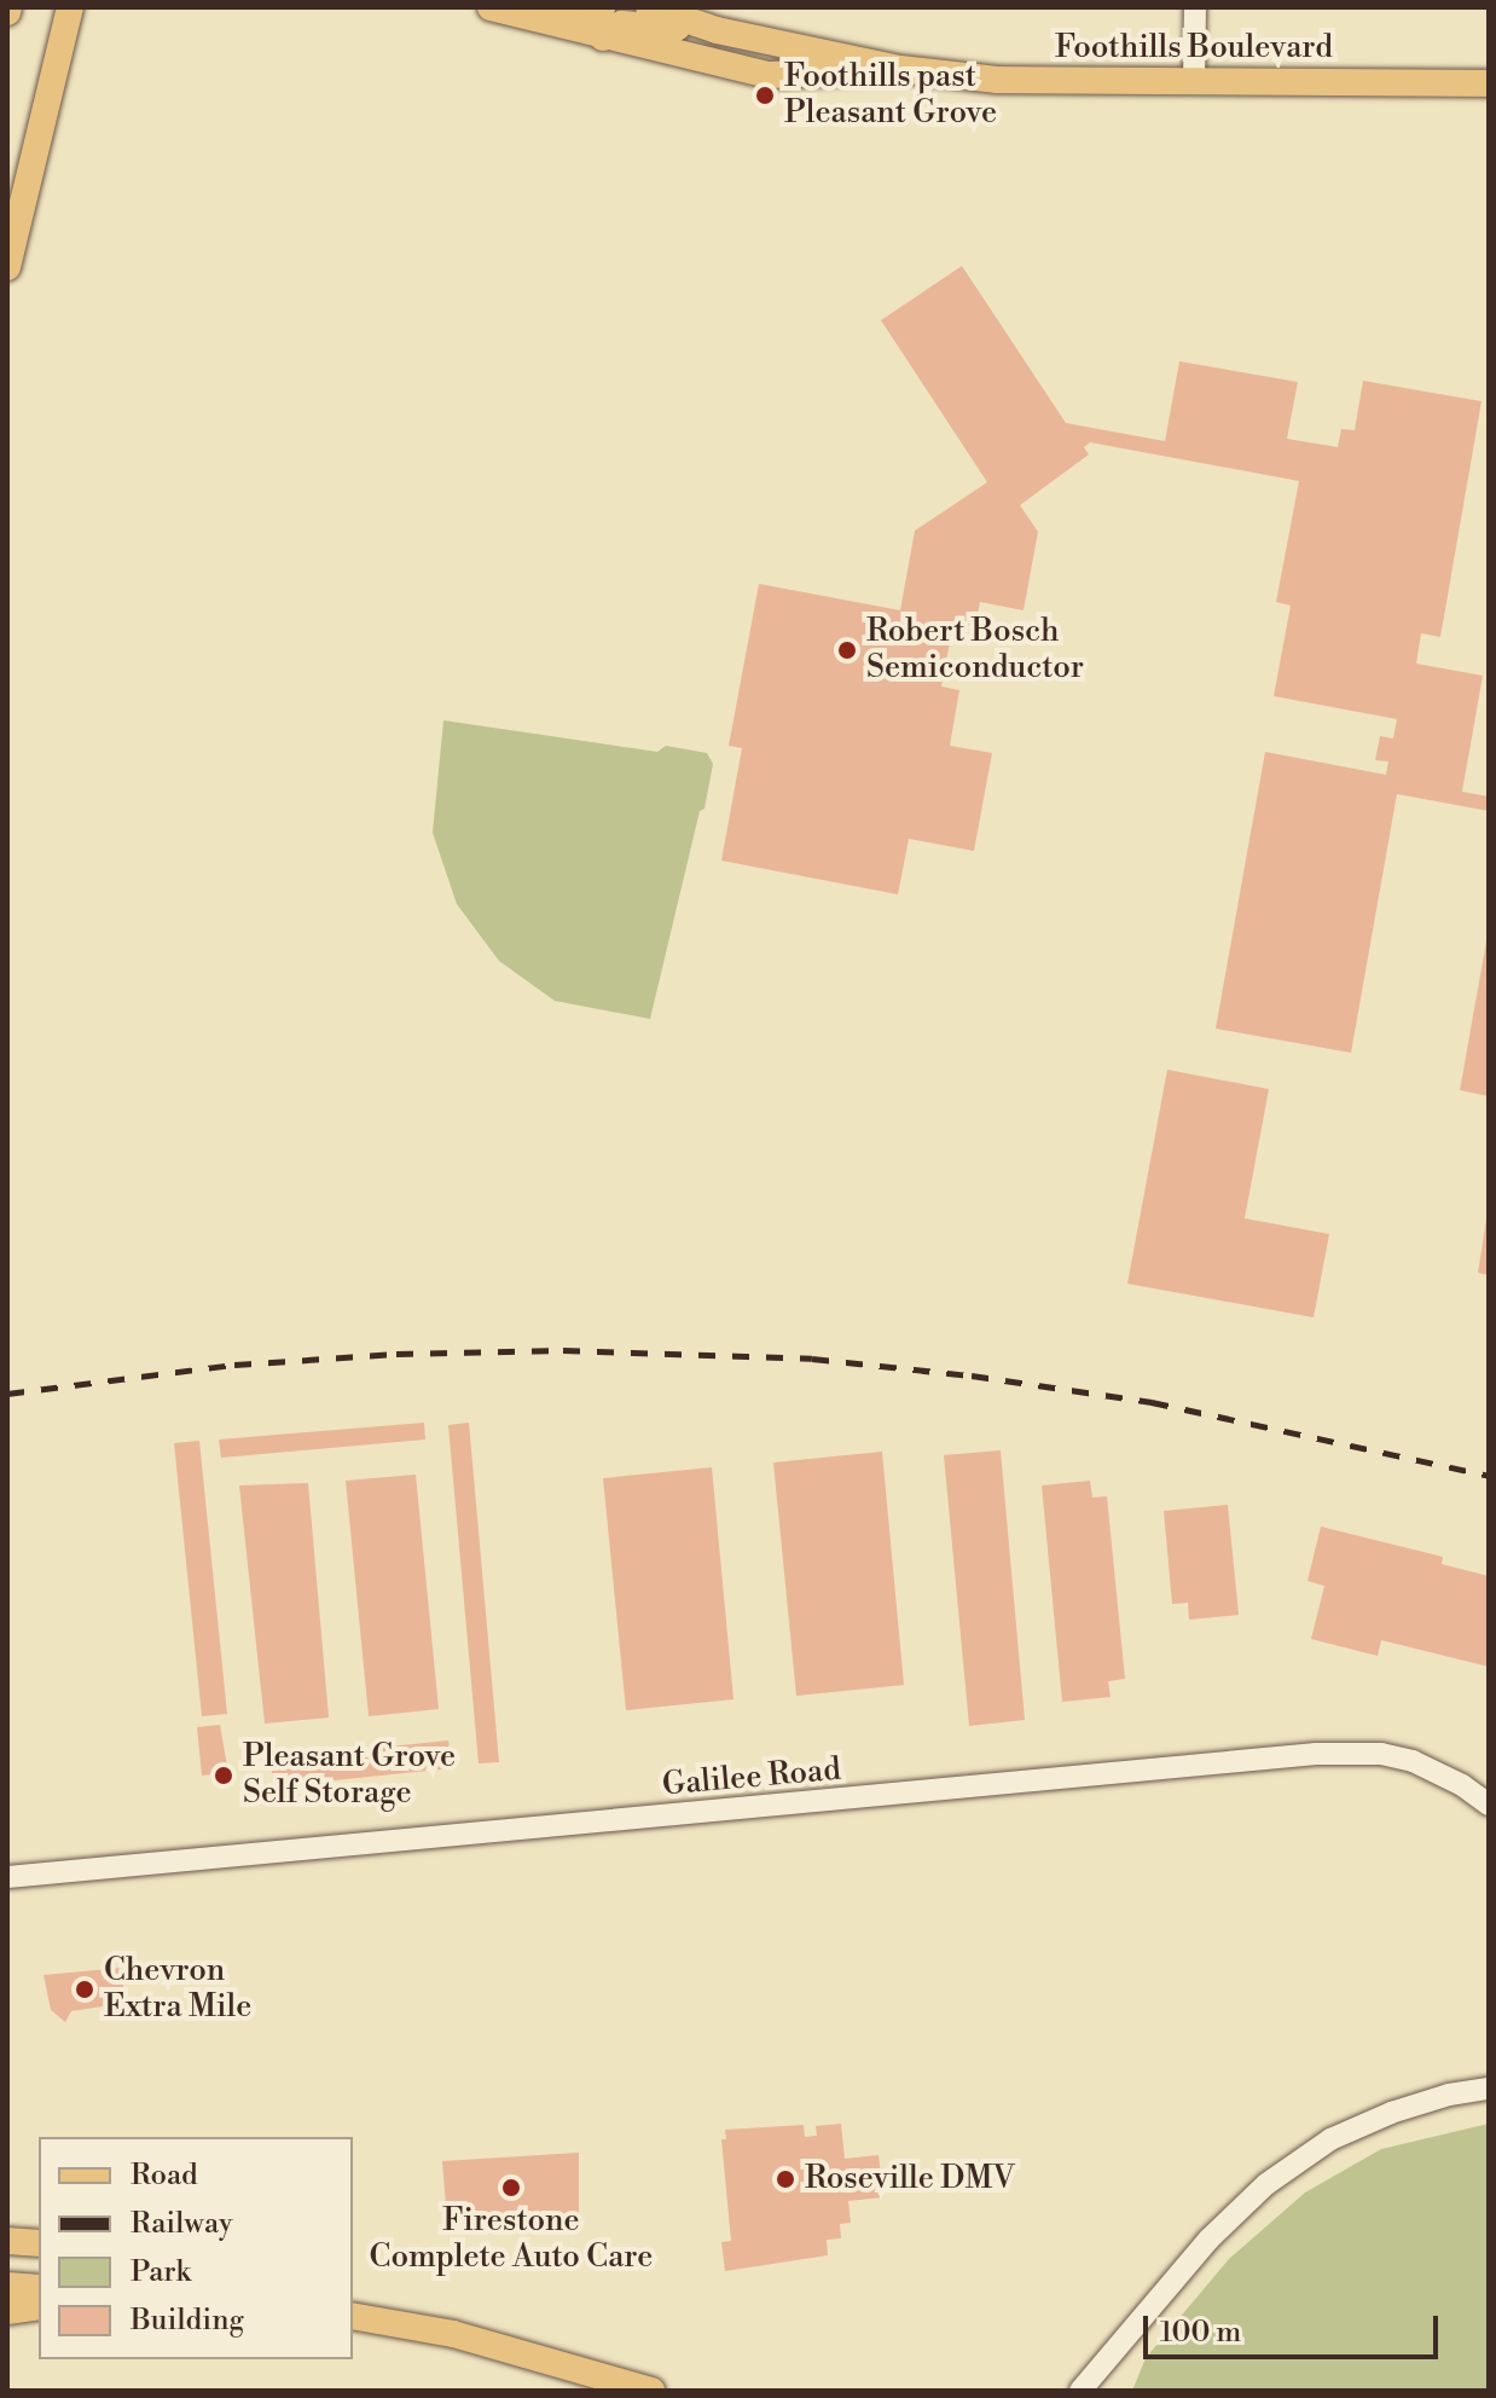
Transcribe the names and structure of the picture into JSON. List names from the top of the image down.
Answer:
{
  "streets": {
    "main road": ["Foothills Boulevard"],
    "street": ["Galilee Road"]
  },
  "places": [
    "Foothills past Pleasant Grove",
    "Robert Bosch Semiconductor",
    "Pleasant Grove Self Storage",
    "Chevron Extra Mile",
    "Roseville DMV",
    "Firestone Complete Auto Care"
  ],
  "legend": [
    "Road",
    "Railway",
    "Park",
    "Building"
  ],
  "scale_bar": "100 m"
}
